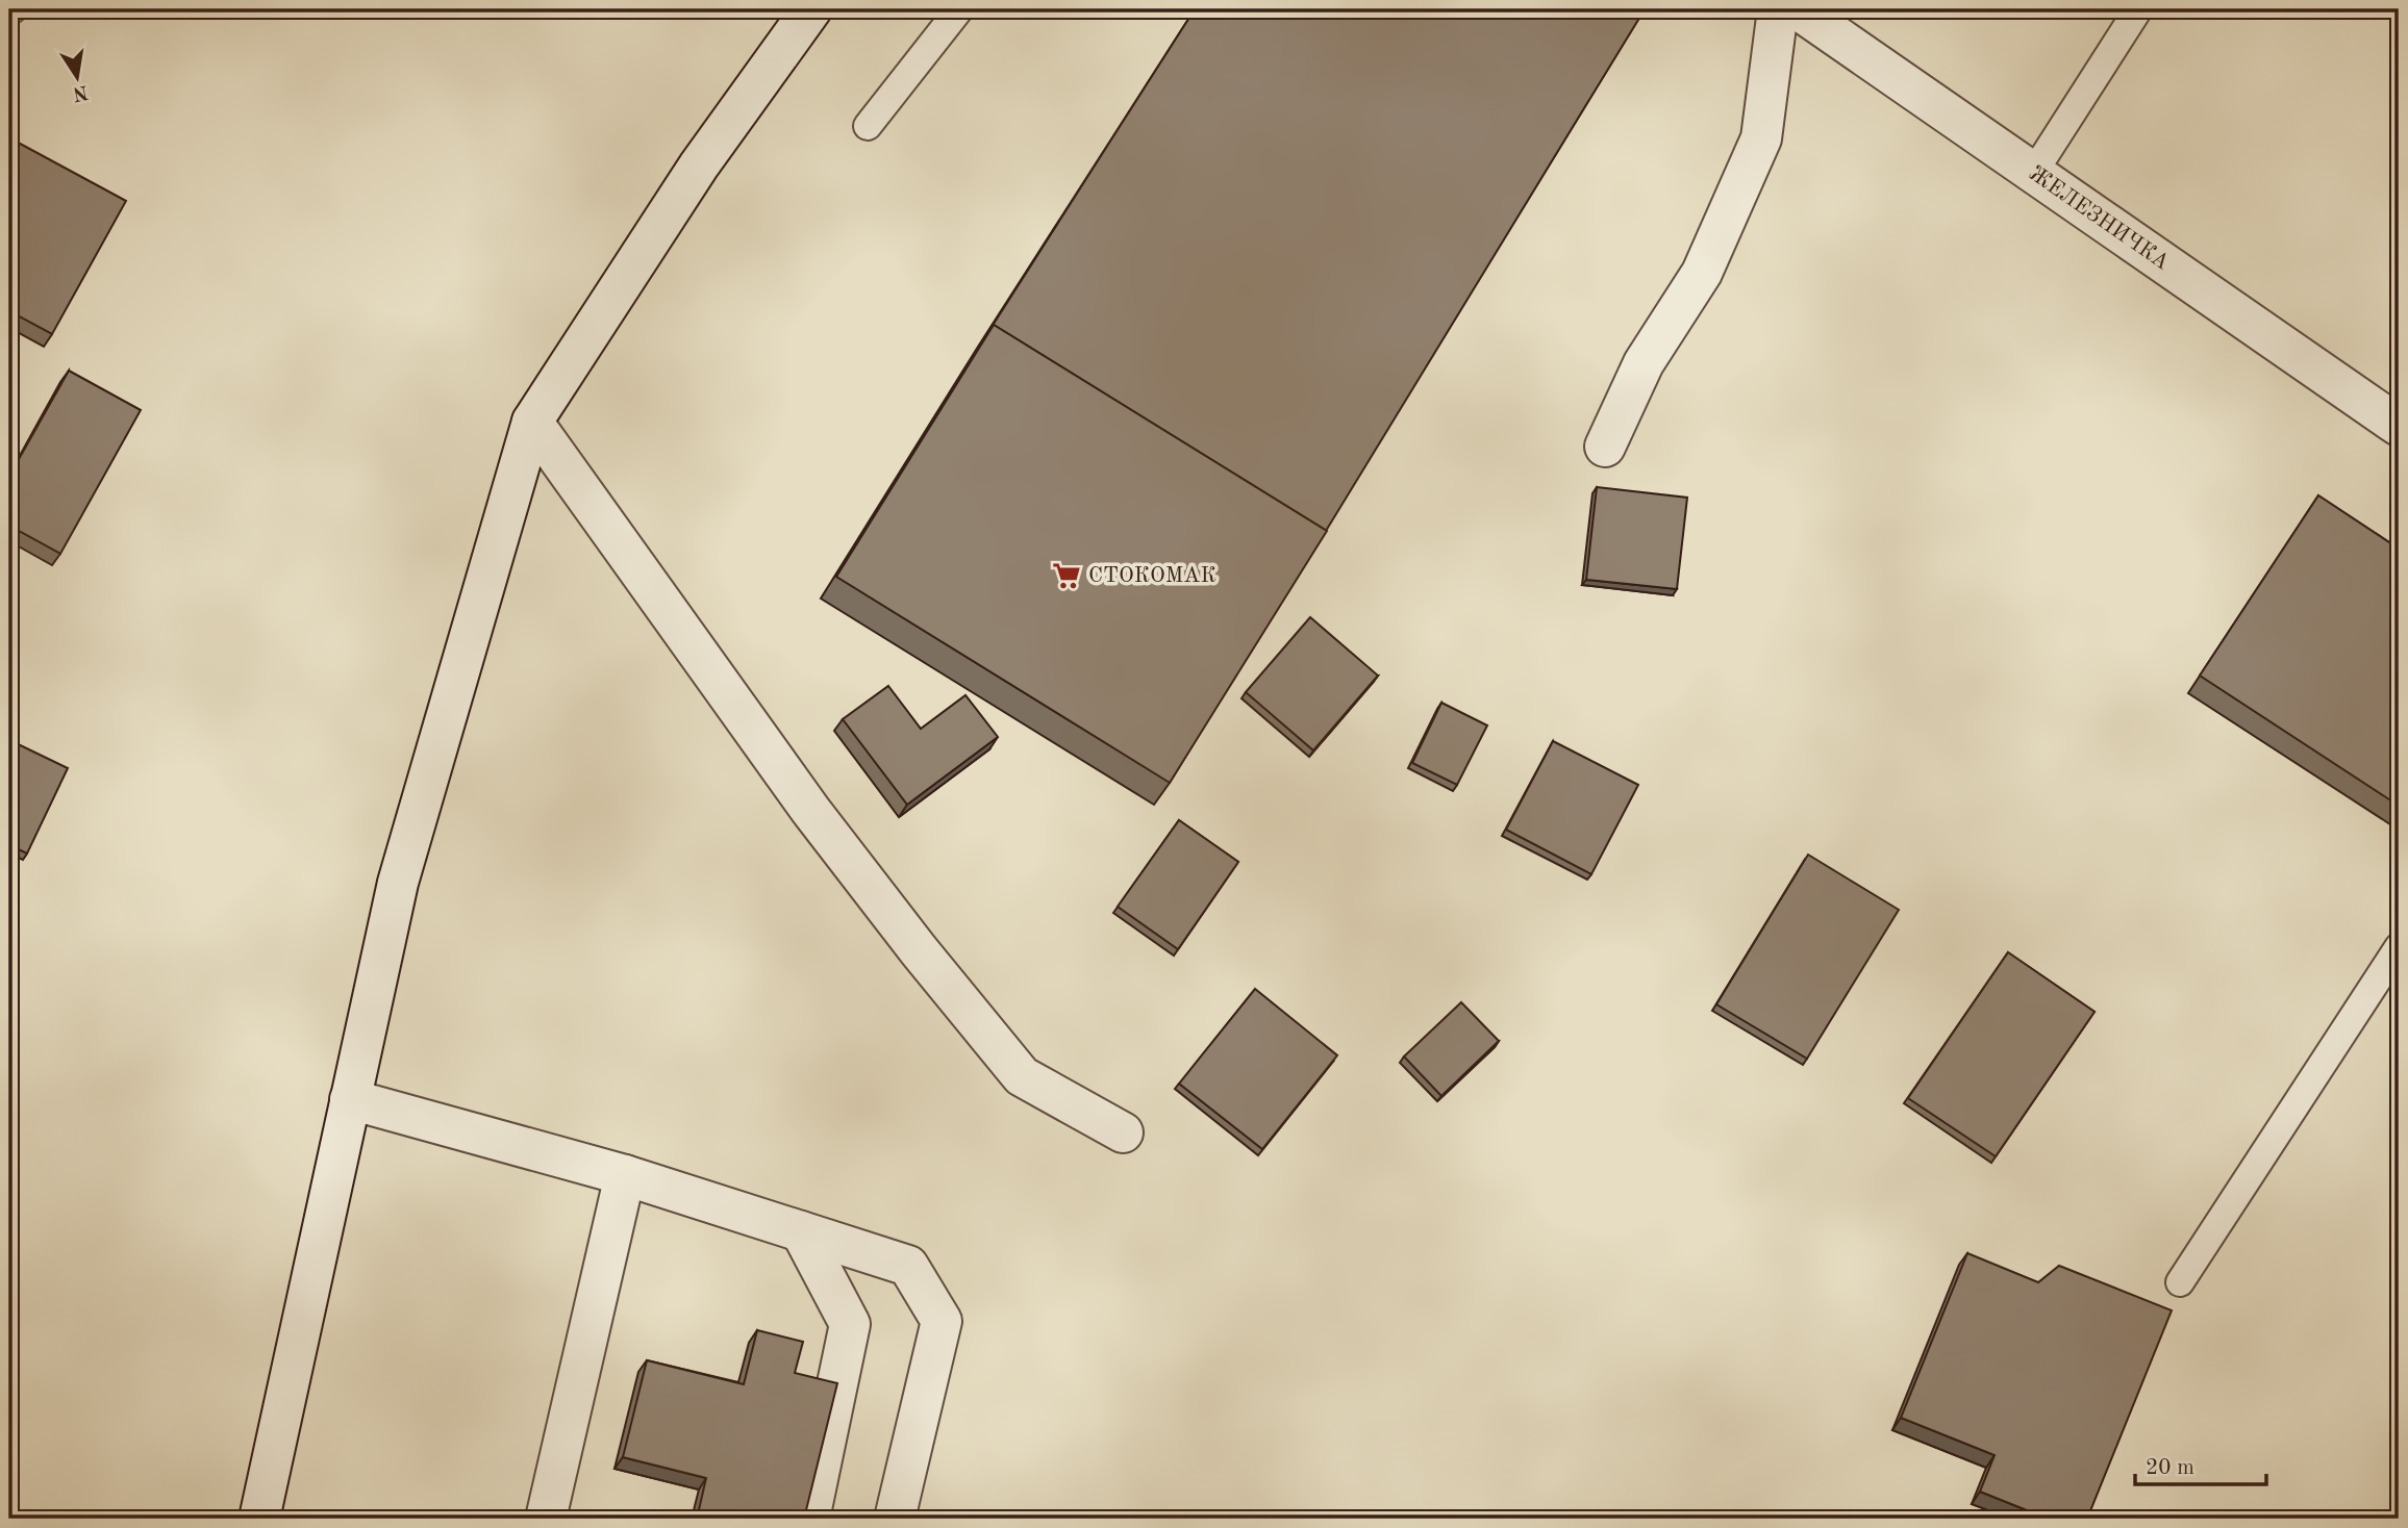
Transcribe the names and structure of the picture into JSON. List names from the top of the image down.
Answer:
{
  "streets": {
    "street": ["ЖЕЛЕЗНИЧКА"]
  },
  "places": {
    "supermarket": ["СТОКОМАК"]
  },
  "scale_bar": "20 m",
  "north": "bottom"
}
